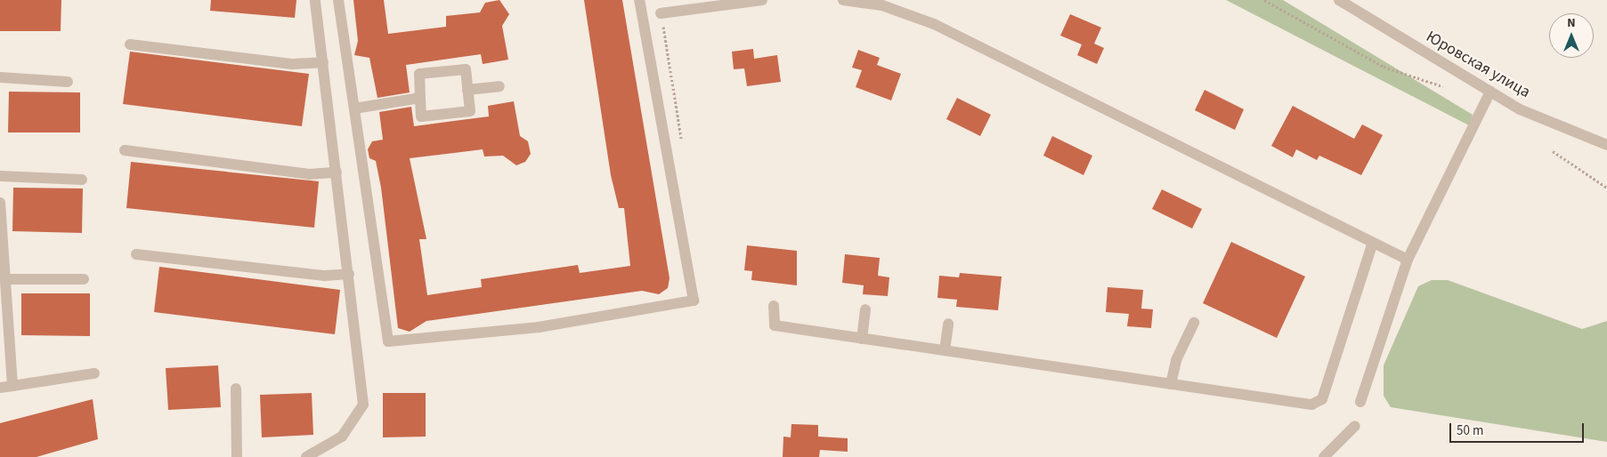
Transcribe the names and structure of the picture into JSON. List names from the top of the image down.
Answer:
{
  "streets": {
    "street": ["Юровская улица"]
  },
  "scale_bar": "50 m",
  "north": "top"
}
